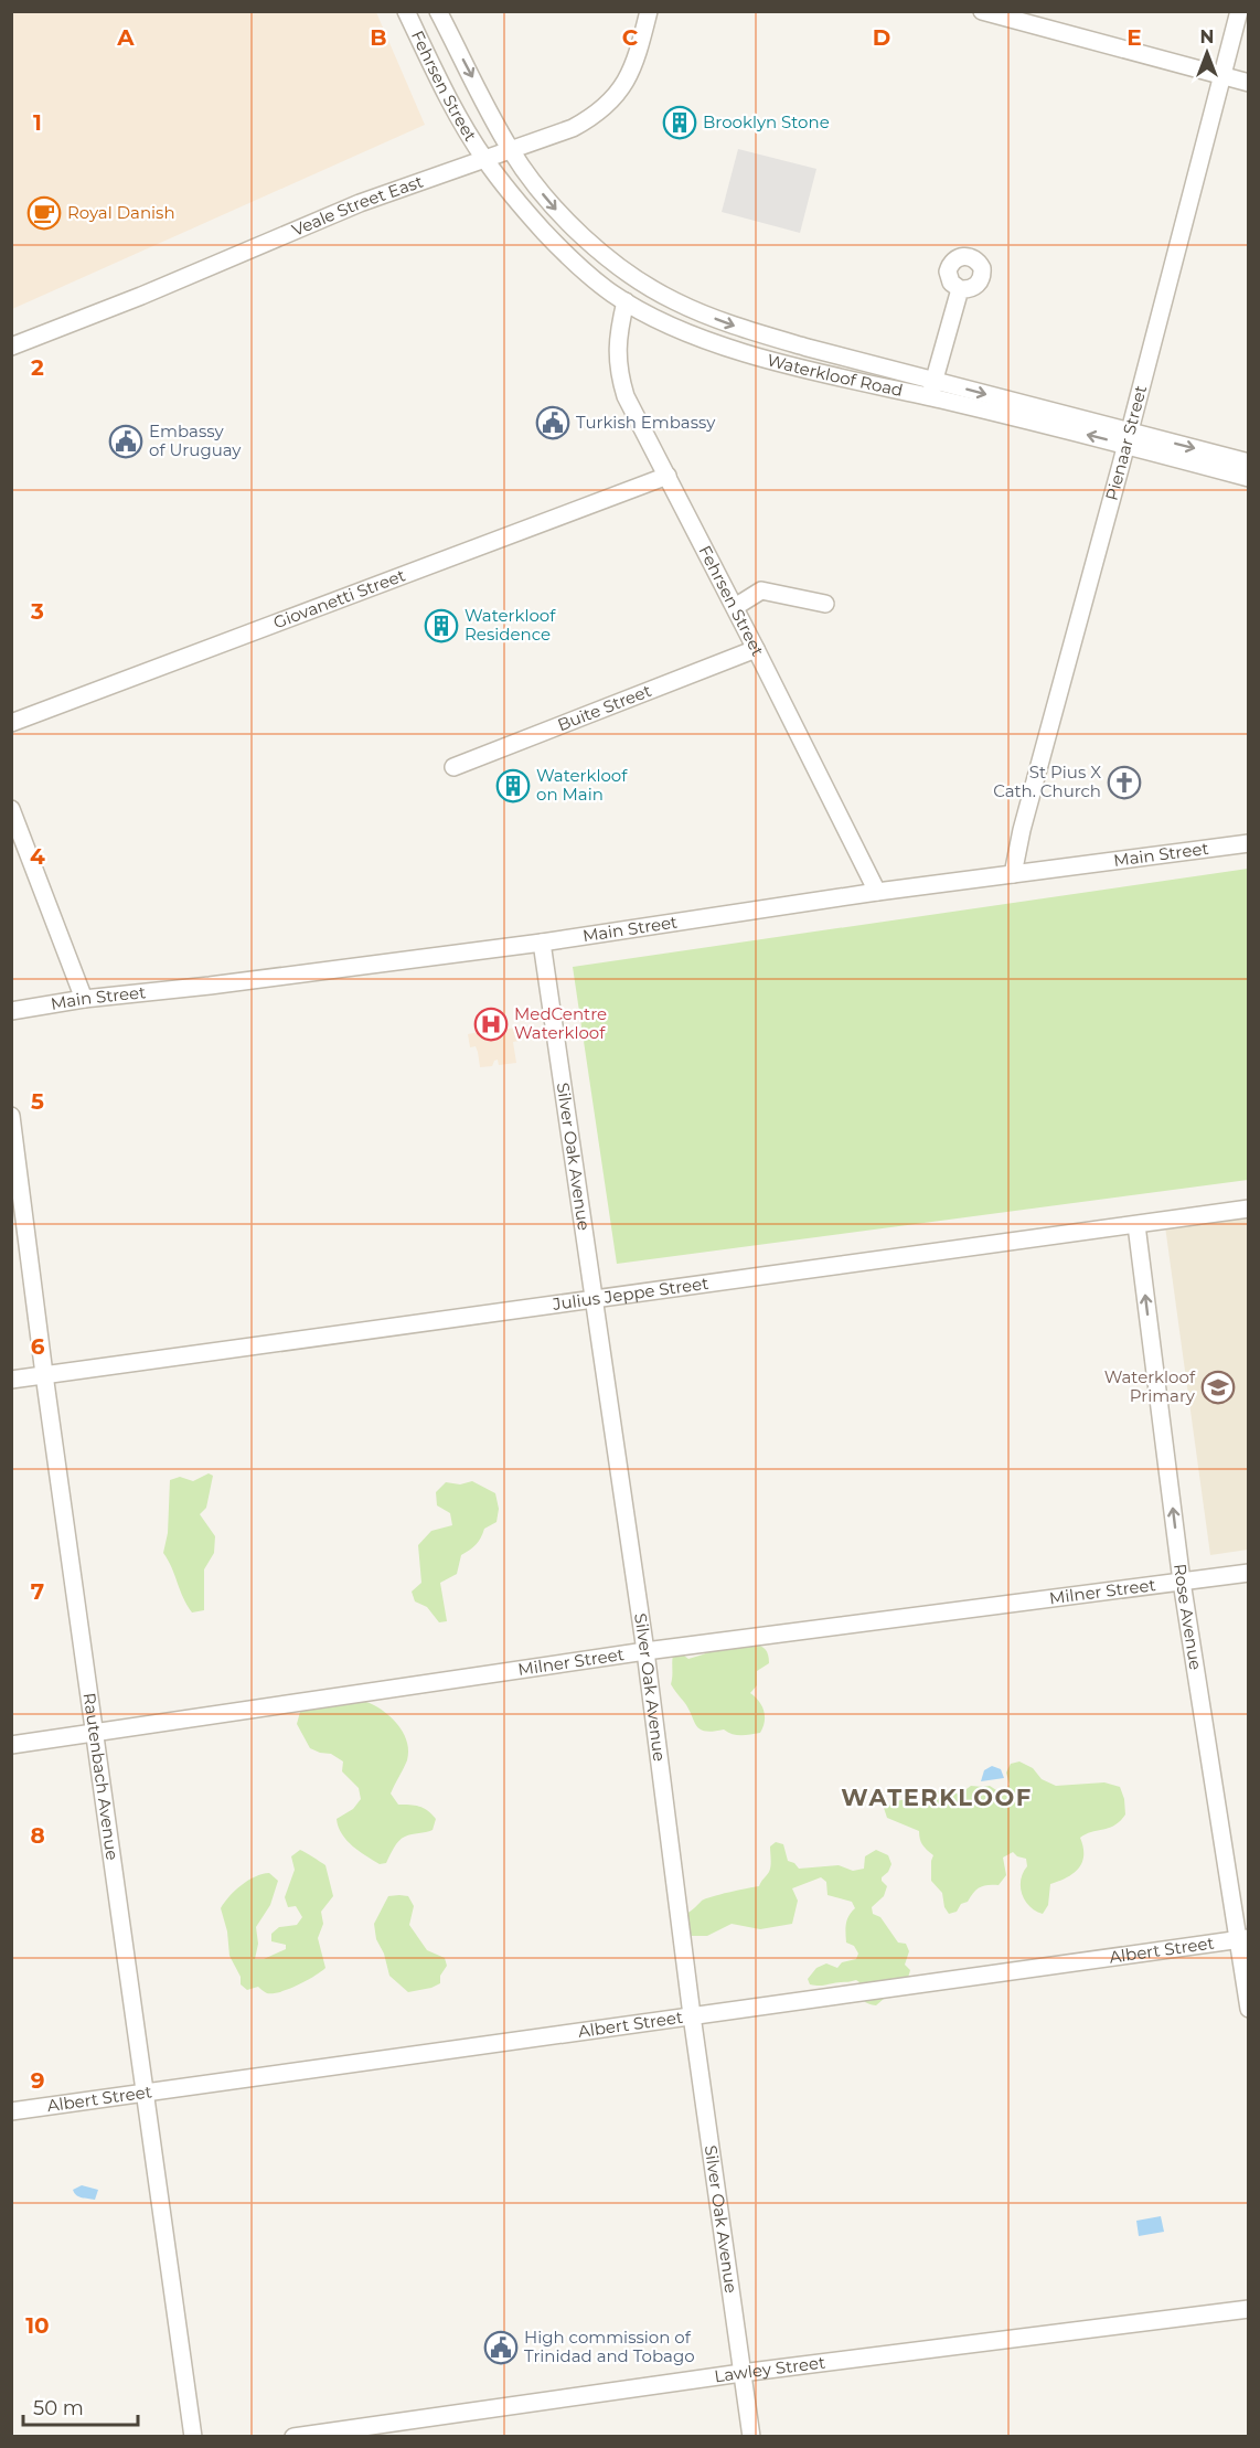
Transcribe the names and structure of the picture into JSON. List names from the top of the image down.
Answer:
{
  "streets": {
    "street": [
      "Fehrsen Street",
      "Veale Street East",
      "Waterkloof Road",
      "Pienaar Street",
      "Giovanetti Street",
      "Buite Street",
      "Main Street",
      "Silver Oak Avenue",
      "Julius Jeppe Street",
      "Milner Street",
      "Rose Avenue",
      "Rautenbach Avenue",
      "Albert Street",
      "Lawley Street"
    ]
  },
  "crossings": [
    ["Fehrsen Street", "Veale Street East"],
    ["Fehrsen Street", "Waterkloof Road"],
    ["Fehrsen Street", "Giovanetti Street"],
    ["Fehrsen Street", "Buite Street"],
    ["Fehrsen Street", "Main Street"],
    ["Veale Street East", "Waterkloof Road"],
    ["Waterkloof Road", "Pienaar Street"],
    ["Pienaar Street", "Main Street"],
    ["Main Street", "Silver Oak Avenue"],
    ["Silver Oak Avenue", "Julius Jeppe Street"],
    ["Silver Oak Avenue", "Milner Street"],
    ["Silver Oak Avenue", "Albert Street"],
    ["Silver Oak Avenue", "Lawley Street"],
    ["Julius Jeppe Street", "Rose Avenue"],
    ["Julius Jeppe Street", "Rautenbach Avenue"],
    ["Milner Street", "Rose Avenue"],
    ["Milner Street", "Rautenbach Avenue"],
    ["Rose Avenue", "Albert Street"],
    ["Rautenbach Avenue", "Albert Street"]
  ],
  "one_way": ["Rose Avenue"],
  "districts": ["WATERKLOOF"],
  "places": {
    "building": ["Brooklyn Stone", "Waterkloof Residence", "Waterkloof on Main"],
    "cafe": ["Royal Danish"],
    "public building": ["Turkish Embassy", "Embassy of Uruguay", "High commission of Trinidad and Tobago"],
    "church": ["St Pius X Cath. Church"],
    "hospital": ["MedCentre Waterkloof"],
    "school or university": ["Waterkloof Primary"]
  },
  "scale_bar": "50 m",
  "north": "top",
  "grid": {
    "columns": [
      "A",
      "B",
      "C",
      "D",
      "E"
    ],
    "rows": [
      "1",
      "2",
      "3",
      "4",
      "5",
      "6",
      "7",
      "8",
      "9",
      "10"
    ]
  }
}
